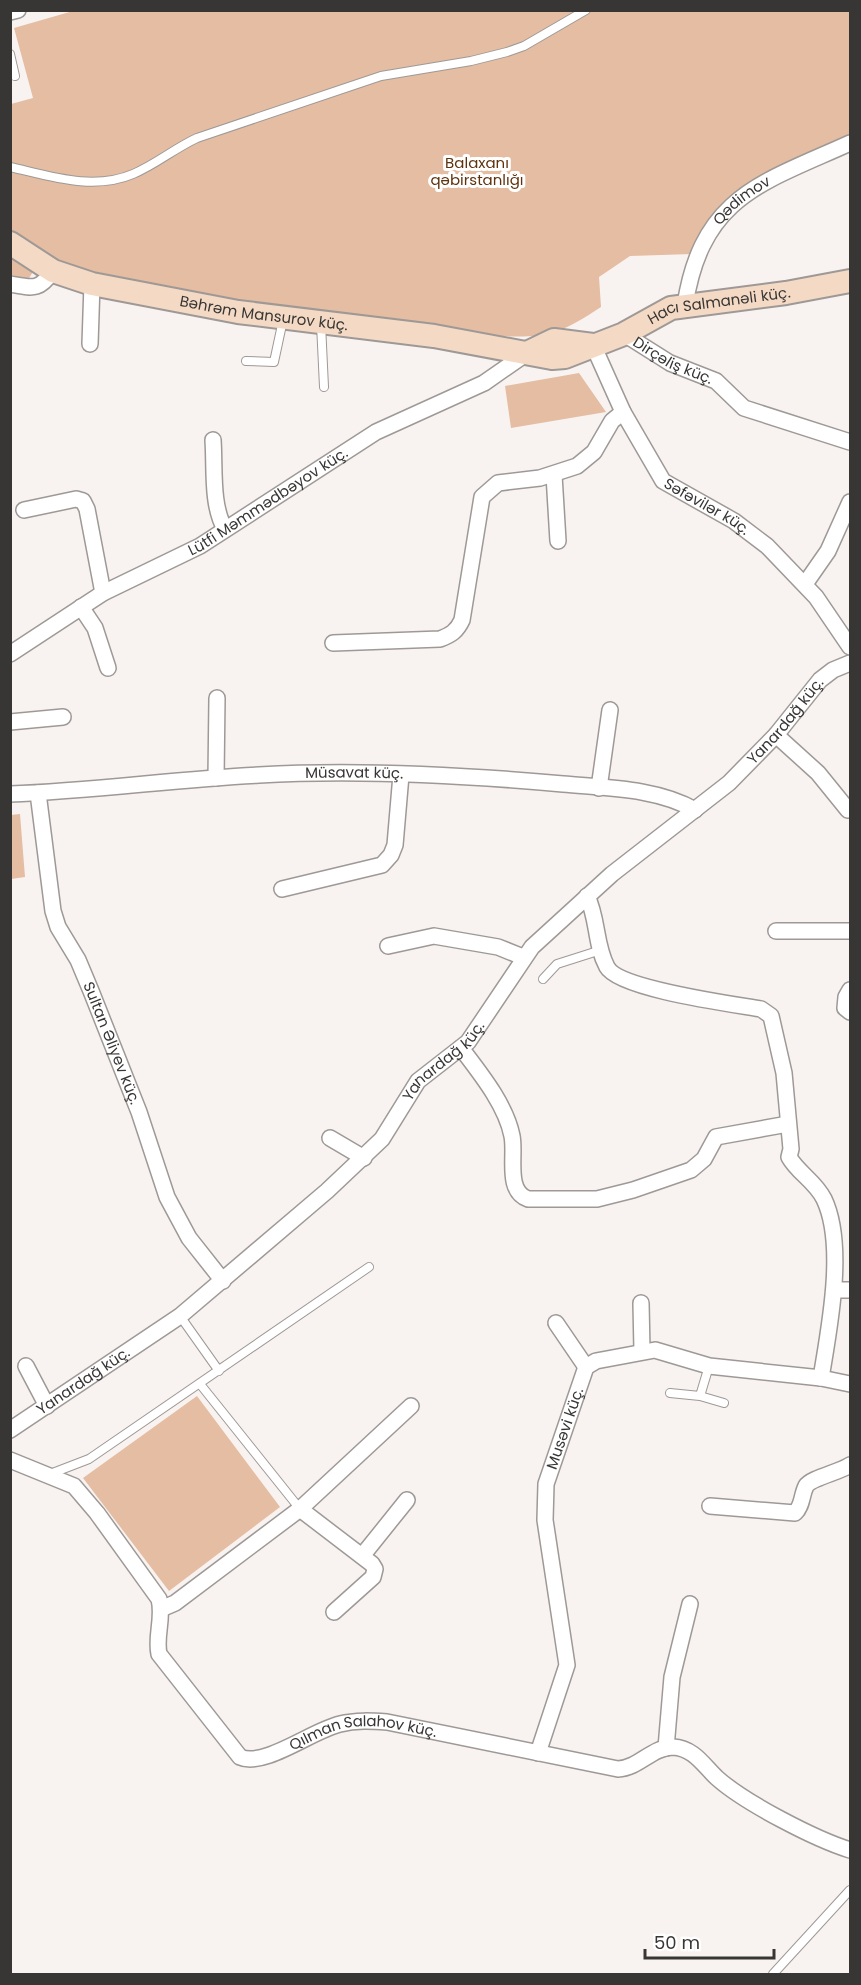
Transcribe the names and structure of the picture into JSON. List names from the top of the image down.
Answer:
{
  "streets": {
    "street": [
      "Qədimov",
      "Hacı Salmanəli küç.",
      "Bəhrəm Mansurov küç.",
      "Dirçəliş küç.",
      "Lütfi Məmmədbəyov küç.",
      "Səfəvilər küç.",
      "Yanardağ küç.",
      "Müsavat küç.",
      "Sultan Əliyev küç.",
      "Musəvi küç.",
      "Qılman Salahov küç."
    ]
  },
  "crossings": [
    ["Qədimov", "Hacı Salmanəli küç."],
    ["Hacı Salmanəli küç.", "Dirçəliş küç."],
    ["Hacı Salmanəli küç.", "Səfəvilər küç."],
    ["Bəhrəm Mansurov küç.", "Lütfi Məmmədbəyov küç."],
    ["Yanardağ küç.", "Müsavat küç."],
    ["Yanardağ küç.", "Sultan Əliyev küç."],
    ["Müsavat küç.", "Sultan Əliyev küç."],
    ["Musəvi küç.", "Qılman Salahov küç."]
  ],
  "parks": ["Balaxanı qəbirstanlığı"],
  "scale_bar": "50 m"
}
